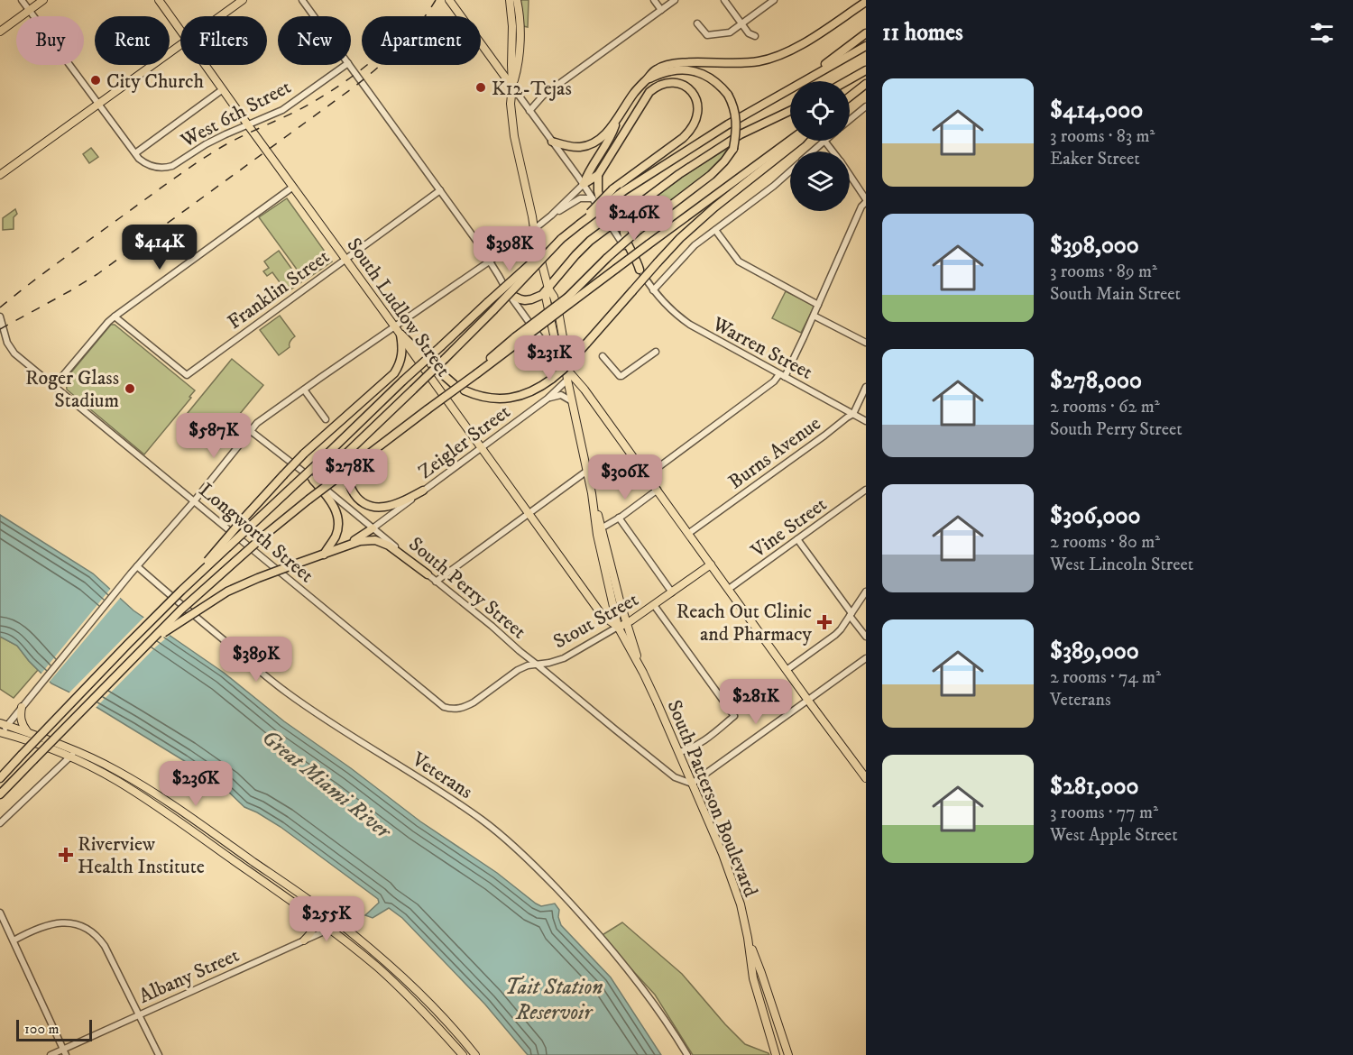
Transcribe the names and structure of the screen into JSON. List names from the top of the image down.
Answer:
{
  "streets": {
    "main road": ["South Ludlow Street", "Stout Street", "South Patterson Boulevard"],
    "street": [
      "West 6th Street",
      "Franklin Street",
      "Warren Street",
      "Zeigler Street",
      "Burns Avenue",
      "Vine Street",
      "Longworth Street",
      "South Perry Street",
      "Veterans",
      "Albany Street"
    ]
  },
  "crossings": [
    ["West 6th Street", "South Ludlow Street"],
    ["Franklin Street", "South Ludlow Street"],
    ["South Ludlow Street", "Zeigler Street"],
    ["South Ludlow Street", "Stout Street"],
    ["South Ludlow Street", "South Patterson Boulevard"],
    ["Warren Street", "Burns Avenue"],
    ["Warren Street", "South Patterson Boulevard"],
    ["Zeigler Street", "South Perry Street"],
    ["Zeigler Street", "South Patterson Boulevard"],
    ["Longworth Street", "Stout Street"],
    ["South Perry Street", "Stout Street"],
    ["South Perry Street", "South Patterson Boulevard"],
    ["Stout Street", "South Patterson Boulevard"]
  ],
  "water": ["Great Miami River", "Tait Station Reservoir"],
  "places": {
    "other": ["City Church", "K12-Tejas", "Roger Glass Stadium"],
    "health": ["Reach Out Clinic and Pharmacy", "Riverview Health Institute"]
  },
  "scale_bar": "100 m",
  "page": {
    "heading": "11 homes",
    "chip": [
      "Buy",
      "Rent",
      "Filters",
      "New",
      "Apartment"
    ],
    "list": [
      {
        "name": "$414,000",
        "note": "3 rooms · 83 m² · Eaker Street"
      },
      {
        "name": "$398,000",
        "note": "3 rooms · 89 m² · South Main Street"
      },
      {
        "name": "$278,000",
        "note": "2 rooms · 62 m² · South Perry Street"
      },
      {
        "name": "$306,000",
        "note": "2 rooms · 80 m² · West Lincoln Street"
      },
      {
        "name": "$389,000",
        "note": "2 rooms · 74 m² · Veterans"
      },
      {
        "name": "$281,000",
        "note": "3 rooms · 77 m² · West Apple Street"
      }
    ],
    "price": [
      "$246K",
      "$414K",
      "$398K",
      "$231K",
      "$587K",
      "$278K",
      "$306K",
      "$389K",
      "$281K",
      "$236K",
      "$255K"
    ],
    "scale": "100 m"
  }
}
